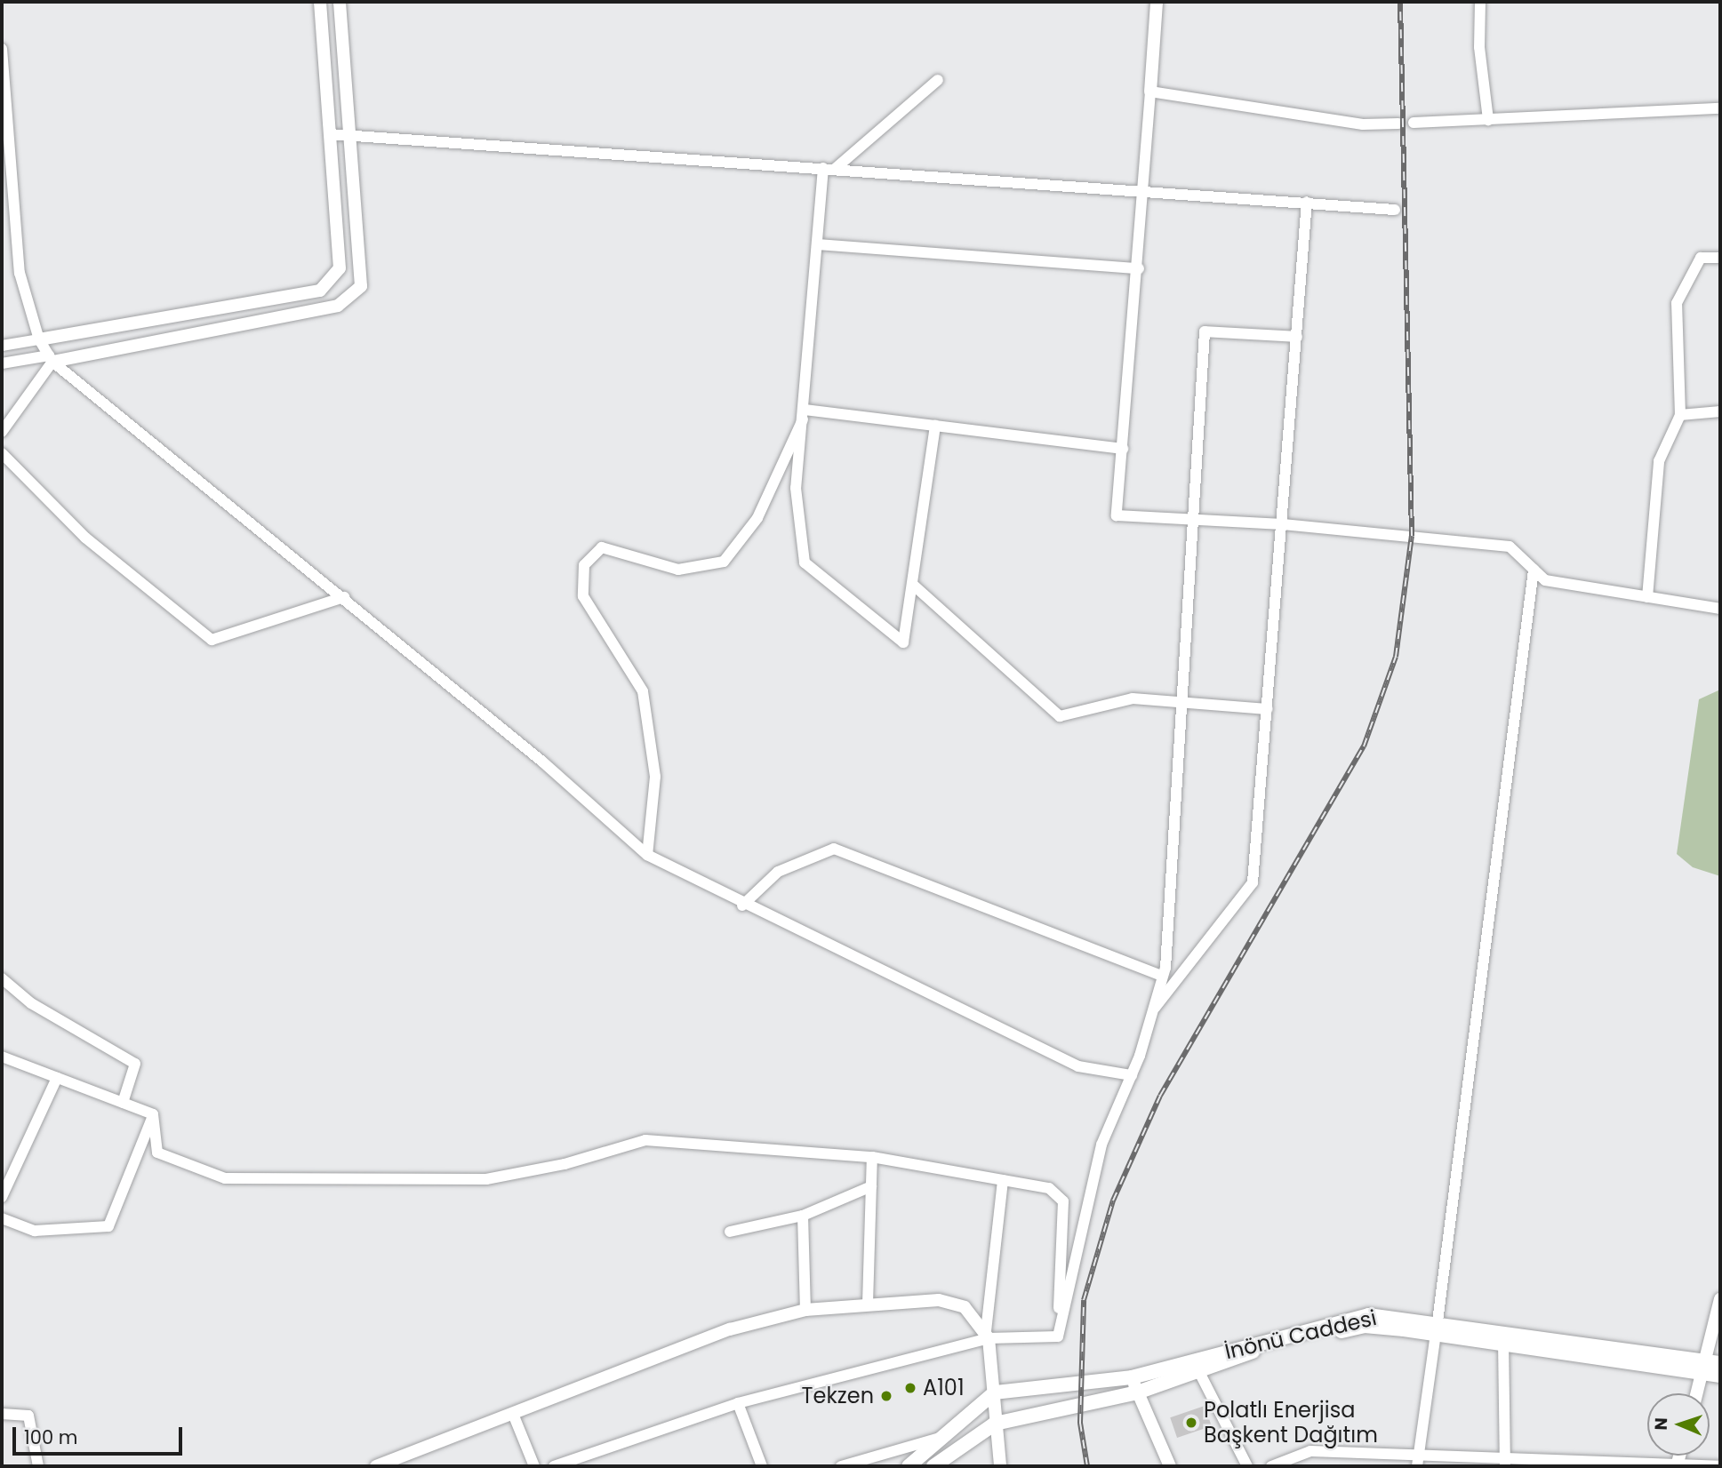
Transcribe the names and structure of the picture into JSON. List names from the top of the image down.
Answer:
{
  "streets": {
    "main road": ["İnönü Caddesi"]
  },
  "places": ["A101", "Tekzen", "Polatlı Enerjisa Başkent Dağıtım"],
  "scale_bar": "100 m",
  "north": "left"
}
